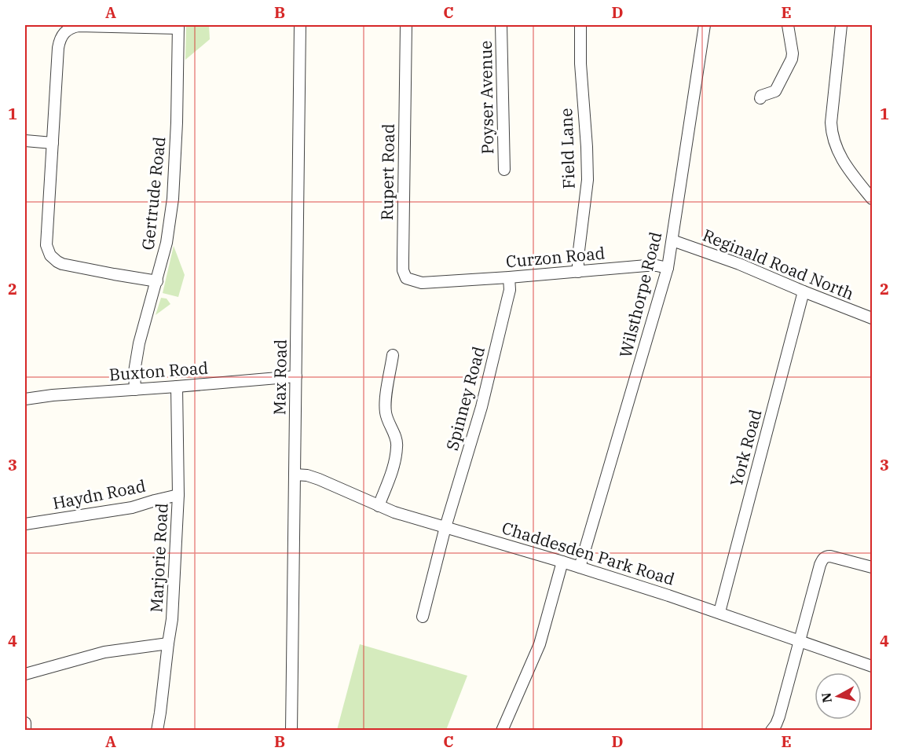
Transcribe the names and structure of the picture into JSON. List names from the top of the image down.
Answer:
{
  "streets": {
    "street": [
      "Poyser Avenue",
      "Field Lane",
      "Rupert Road",
      "Gertrude Road",
      "Curzon Road",
      "Reginald Road North",
      "Wilsthorpe Road",
      "Buxton Road",
      "Max Road",
      "Spinney Road",
      "York Road",
      "Haydn Road",
      "Chaddesden Park Road",
      "Marjorie Road"
    ]
  },
  "crossings": [
    ["Field Lane", "Curzon Road"],
    ["Rupert Road", "Curzon Road"],
    ["Gertrude Road", "Buxton Road"],
    ["Curzon Road", "Wilsthorpe Road"],
    ["Curzon Road", "Spinney Road"],
    ["Reginald Road North", "Wilsthorpe Road"],
    ["Reginald Road North", "York Road"],
    ["Wilsthorpe Road", "Chaddesden Park Road"],
    ["Buxton Road", "Max Road"],
    ["Buxton Road", "Marjorie Road"],
    ["Max Road", "Chaddesden Park Road"],
    ["Spinney Road", "Chaddesden Park Road"],
    ["York Road", "Chaddesden Park Road"],
    ["Haydn Road", "Marjorie Road"]
  ],
  "north": "left",
  "grid": {
    "columns": [
      "A",
      "B",
      "C",
      "D",
      "E"
    ],
    "rows": [
      "1",
      "2",
      "3",
      "4"
    ]
  }
}
